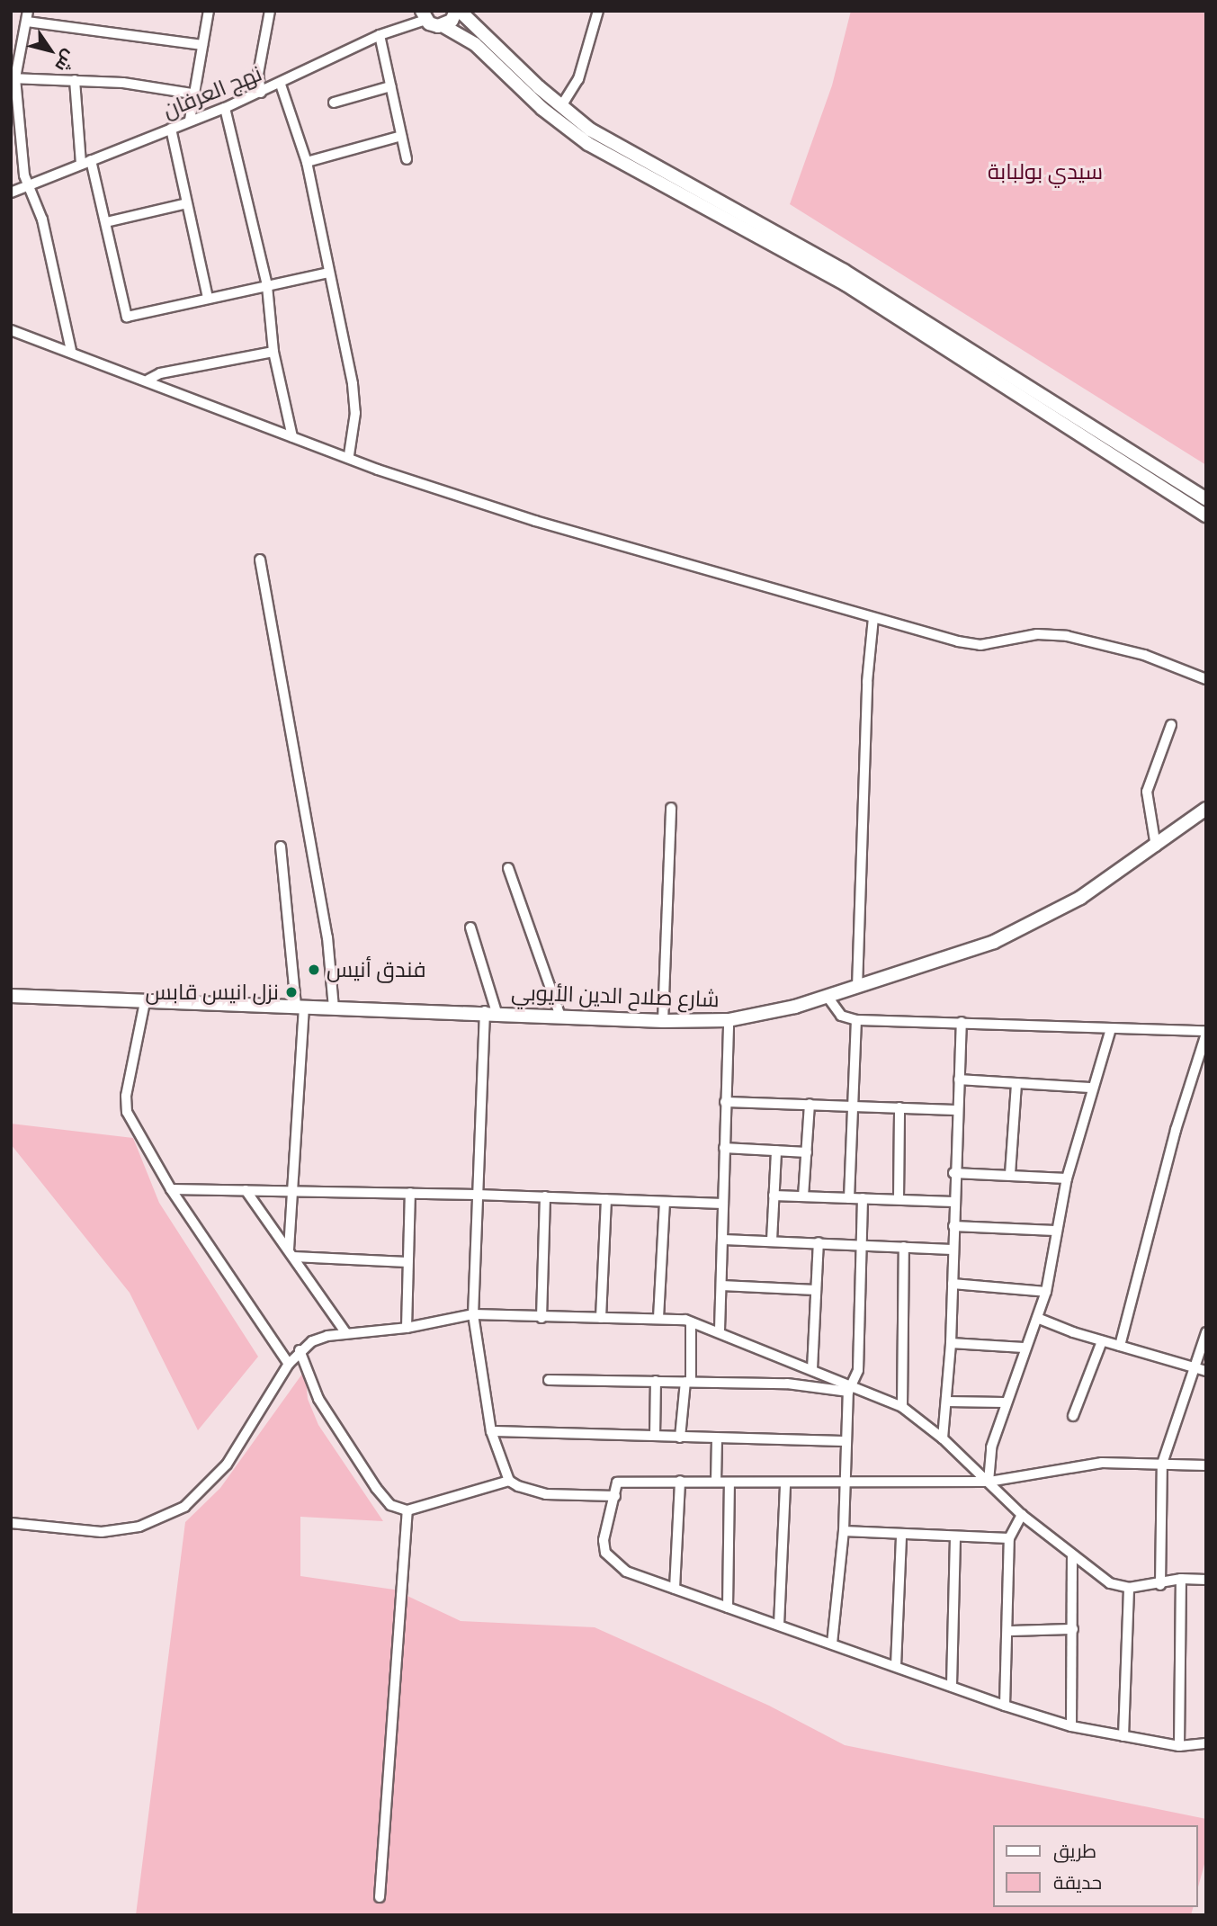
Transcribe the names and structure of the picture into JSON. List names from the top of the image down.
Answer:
{
  "streets": {
    "main road": ["شارع صلاح الدين الأيوبي"],
    "street": ["نهج العرفان"]
  },
  "parks": ["سيدي بولبابة"],
  "places": ["فندق أنيس", "نزل انيس قابس"],
  "legend": ["طريق", "حديقة"],
  "north": "bottom right"
}
